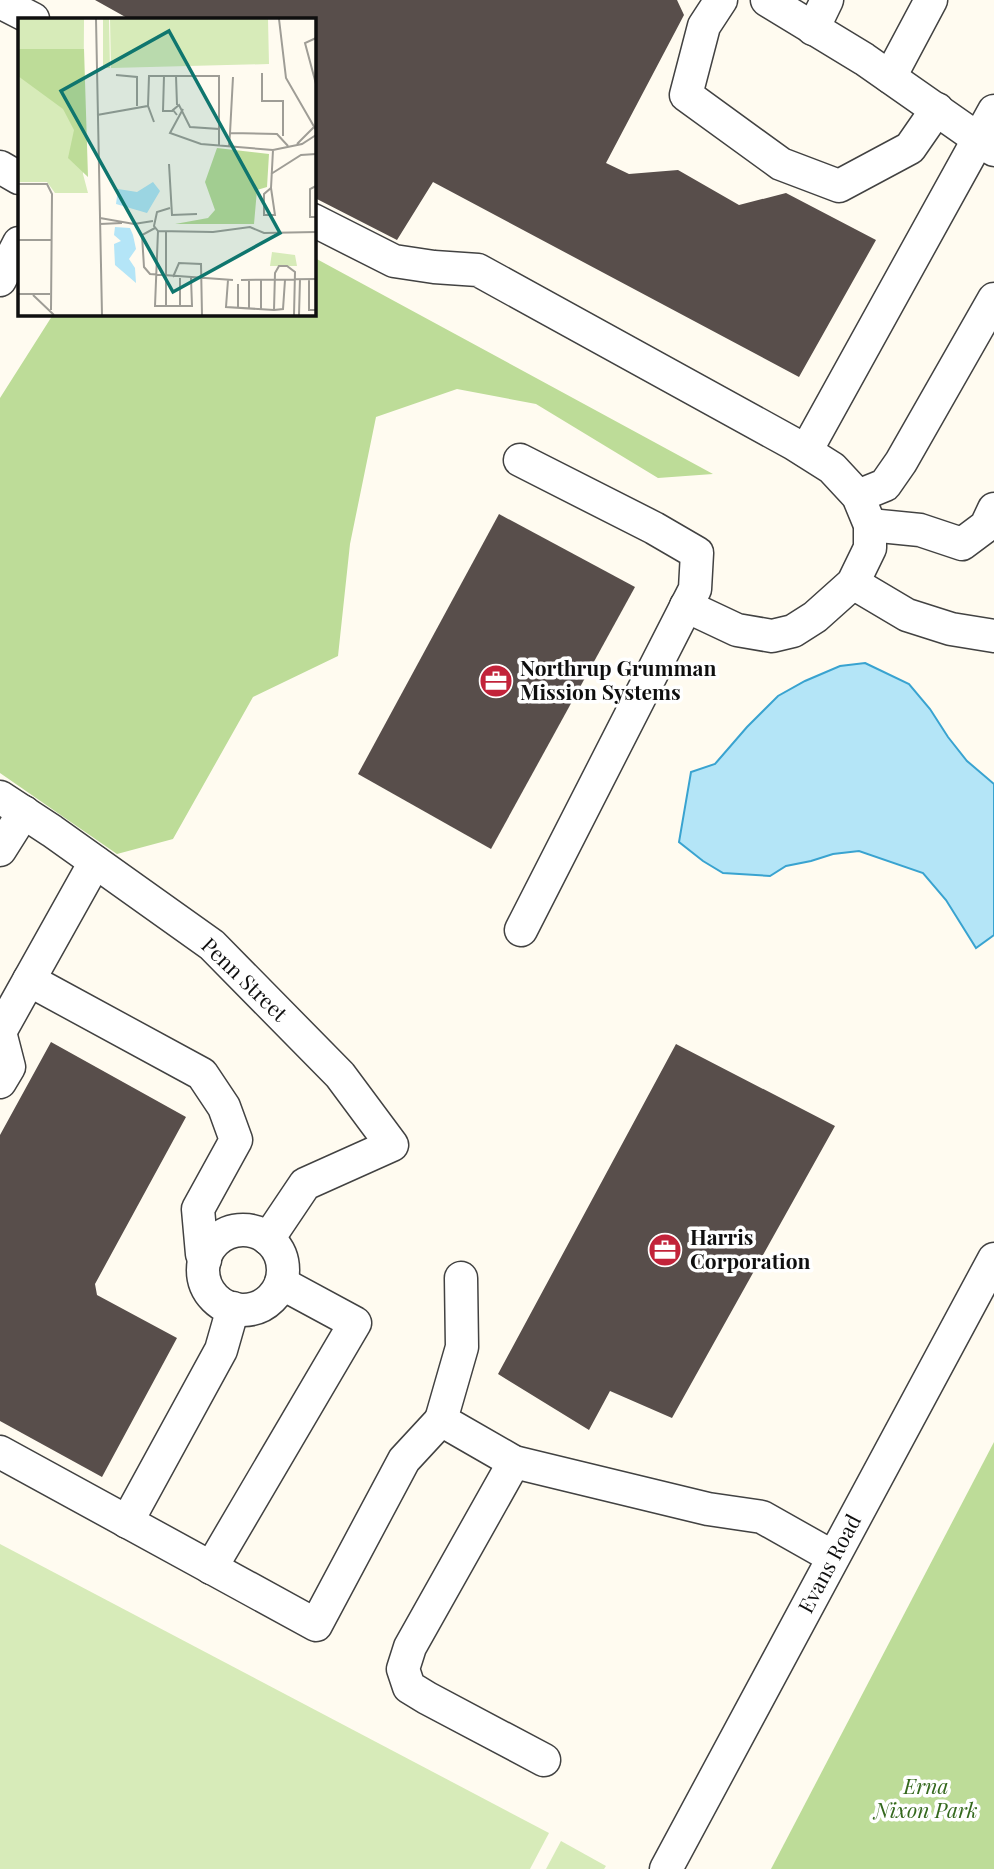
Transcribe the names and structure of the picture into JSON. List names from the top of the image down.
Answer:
{
  "streets": {
    "street": ["Penn Street", "Evans Road"]
  },
  "parks": ["Erna Nixon Park"],
  "places": {
    "office": ["Northrup Grumman Mission Systems", "Harris Corporation"]
  }
}
